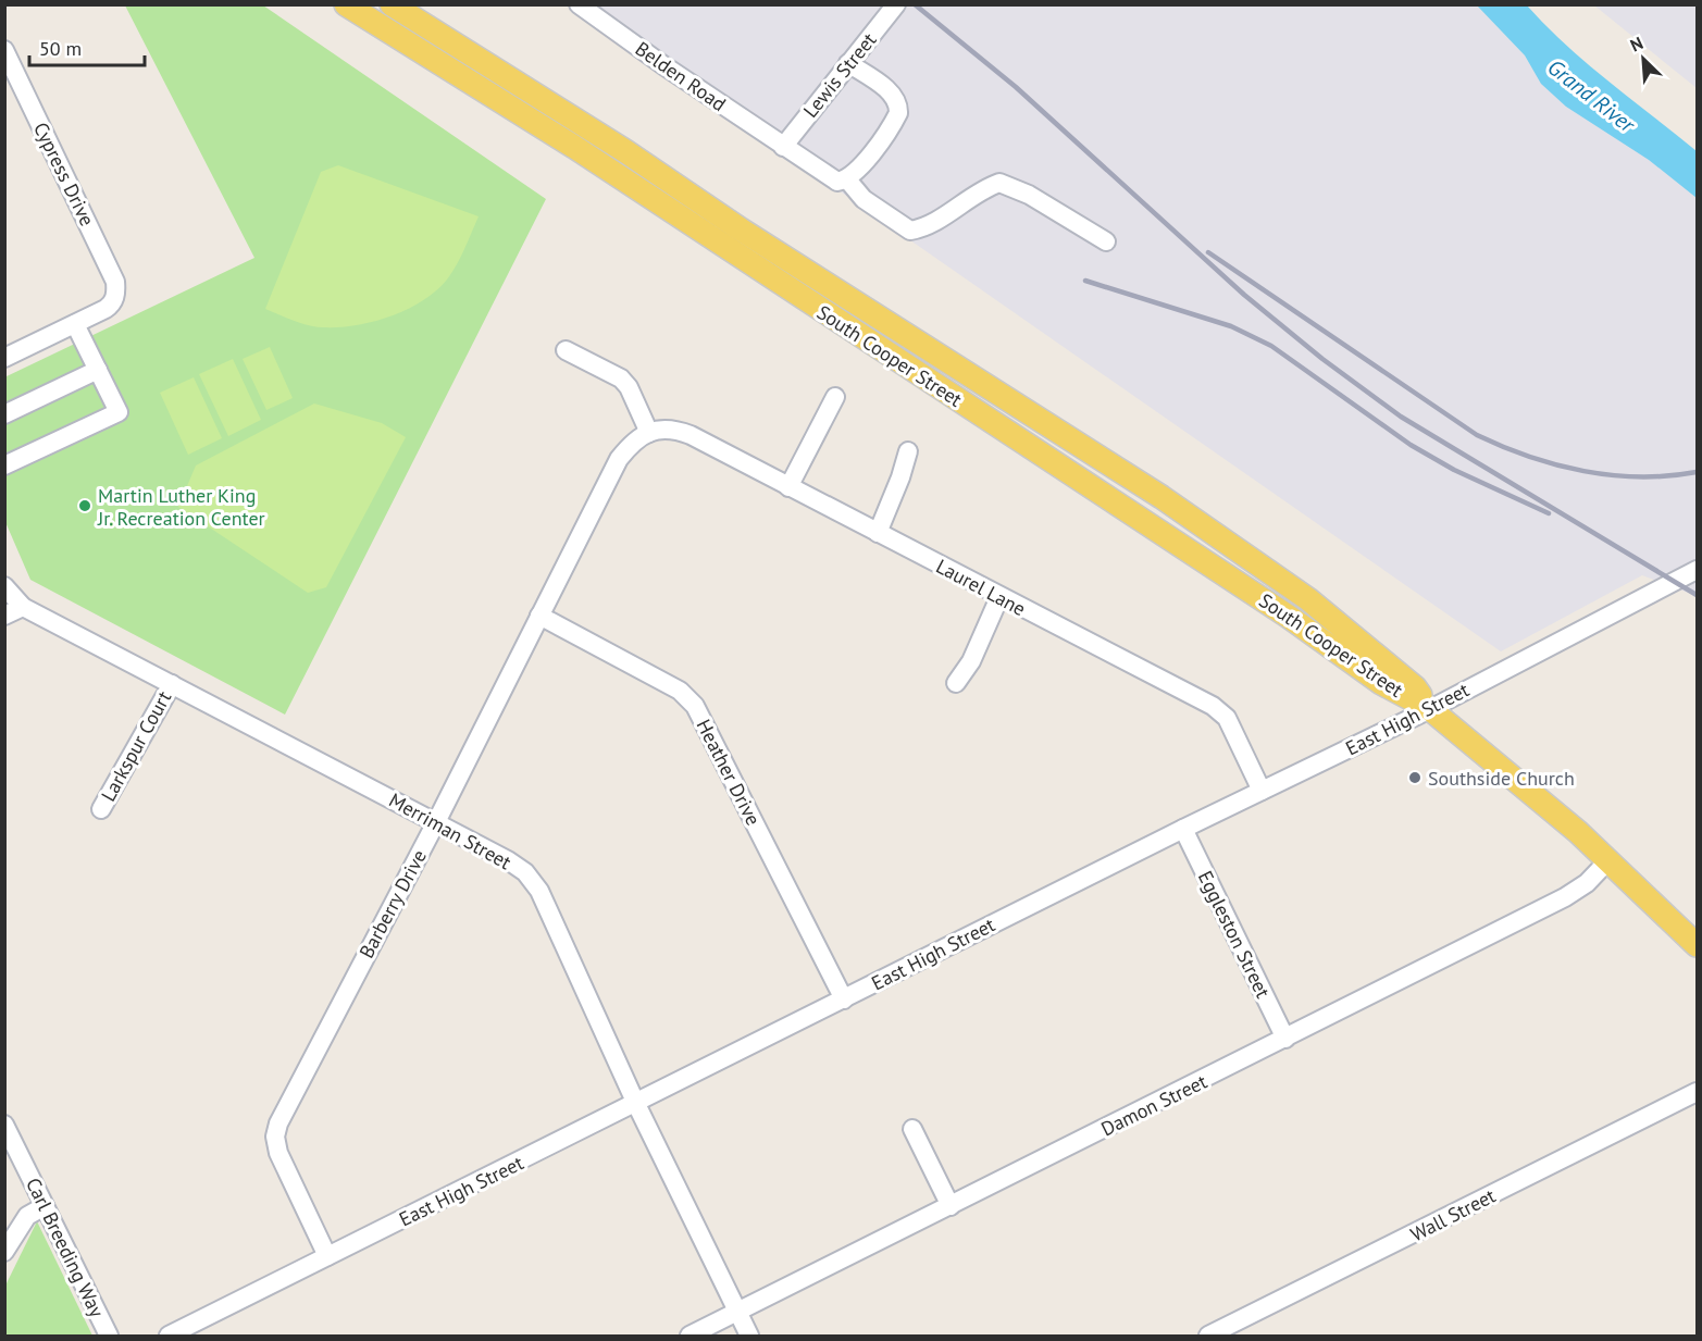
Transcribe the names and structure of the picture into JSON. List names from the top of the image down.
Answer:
{
  "streets": {
    "main road": ["South Cooper Street"],
    "street": [
      "Lewis Street",
      "Belden Road",
      "Cypress Drive",
      "Laurel Lane",
      "East High Street",
      "Larkspur Court",
      "Heather Drive",
      "Merriman Street",
      "Barberry Drive",
      "Eggleston Street",
      "Damon Street",
      "Wall Street",
      "Carl Breeding Way"
    ]
  },
  "crossings": [
    ["Lewis Street", "Belden Road"],
    ["South Cooper Street", "East High Street"],
    ["South Cooper Street", "Damon Street"],
    ["Laurel Lane", "East High Street"],
    ["Laurel Lane", "Barberry Drive"],
    ["East High Street", "Heather Drive"],
    ["East High Street", "Merriman Street"],
    ["East High Street", "Barberry Drive"],
    ["East High Street", "Eggleston Street"],
    ["Larkspur Court", "Merriman Street"],
    ["Heather Drive", "Barberry Drive"],
    ["Merriman Street", "Barberry Drive"],
    ["Merriman Street", "Damon Street"],
    ["Eggleston Street", "Damon Street"]
  ],
  "water": ["Grand River"],
  "places": ["Martin Luther King Jr. Recreation Center", "Southside Church"],
  "scale_bar": "50 m",
  "north": "top left"
}
